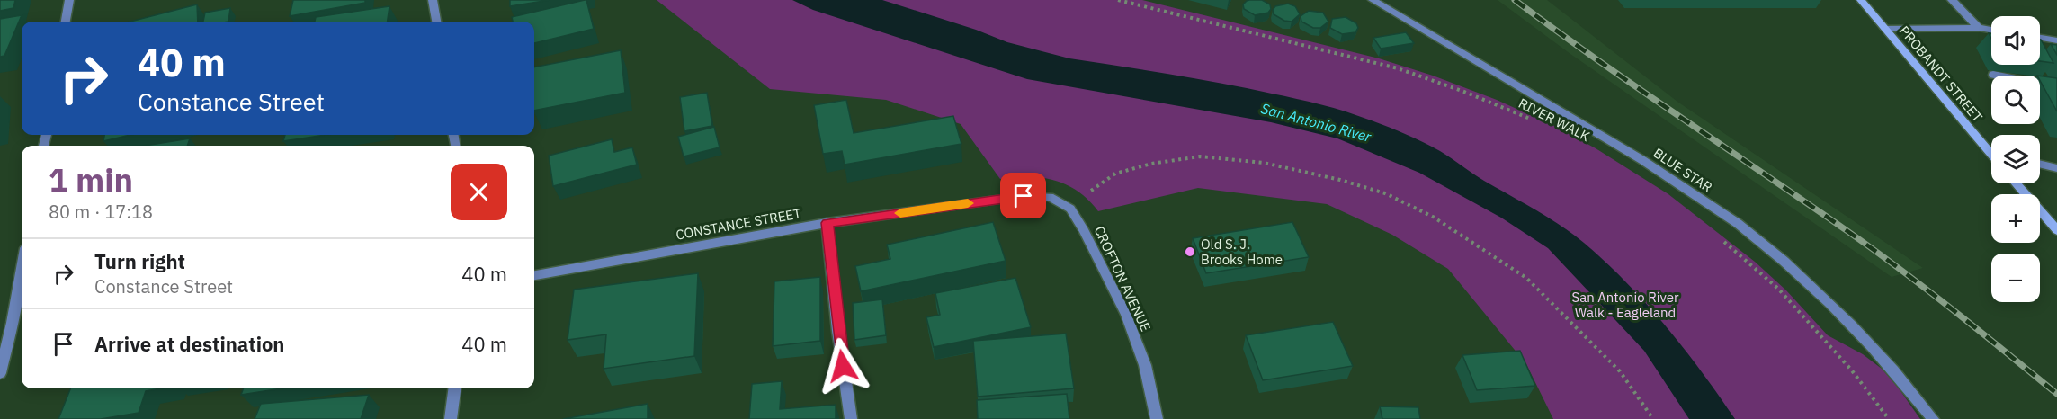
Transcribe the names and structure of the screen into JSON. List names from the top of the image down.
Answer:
{
  "streets": {
    "main road": ["PROBANDT STREET"],
    "street": ["BLUE STAR", "CONSTANCE STREET", "CROFTON AVENUE"],
    "path": ["RIVER WALK"]
  },
  "crossings": [
    ["CONSTANCE STREET", "CROFTON AVENUE"]
  ],
  "water": ["San Antonio River"],
  "parks": ["San Antonio River Walk - Eagleland"],
  "places": ["Old S. J. Brooks Home"],
  "page": {
    "map_buttons": ["+", "−"],
    "turn": ["40 m", "Constance Street"],
    "heading": ["1 min", "80 m · 17:18"],
    "list": [
      {
        "name": "Turn right",
        "note": "Constance Street",
        "value": "40 m"
      },
      {
        "name": "Arrive at destination",
        "value": "40 m"
      }
    ]
  }
}
